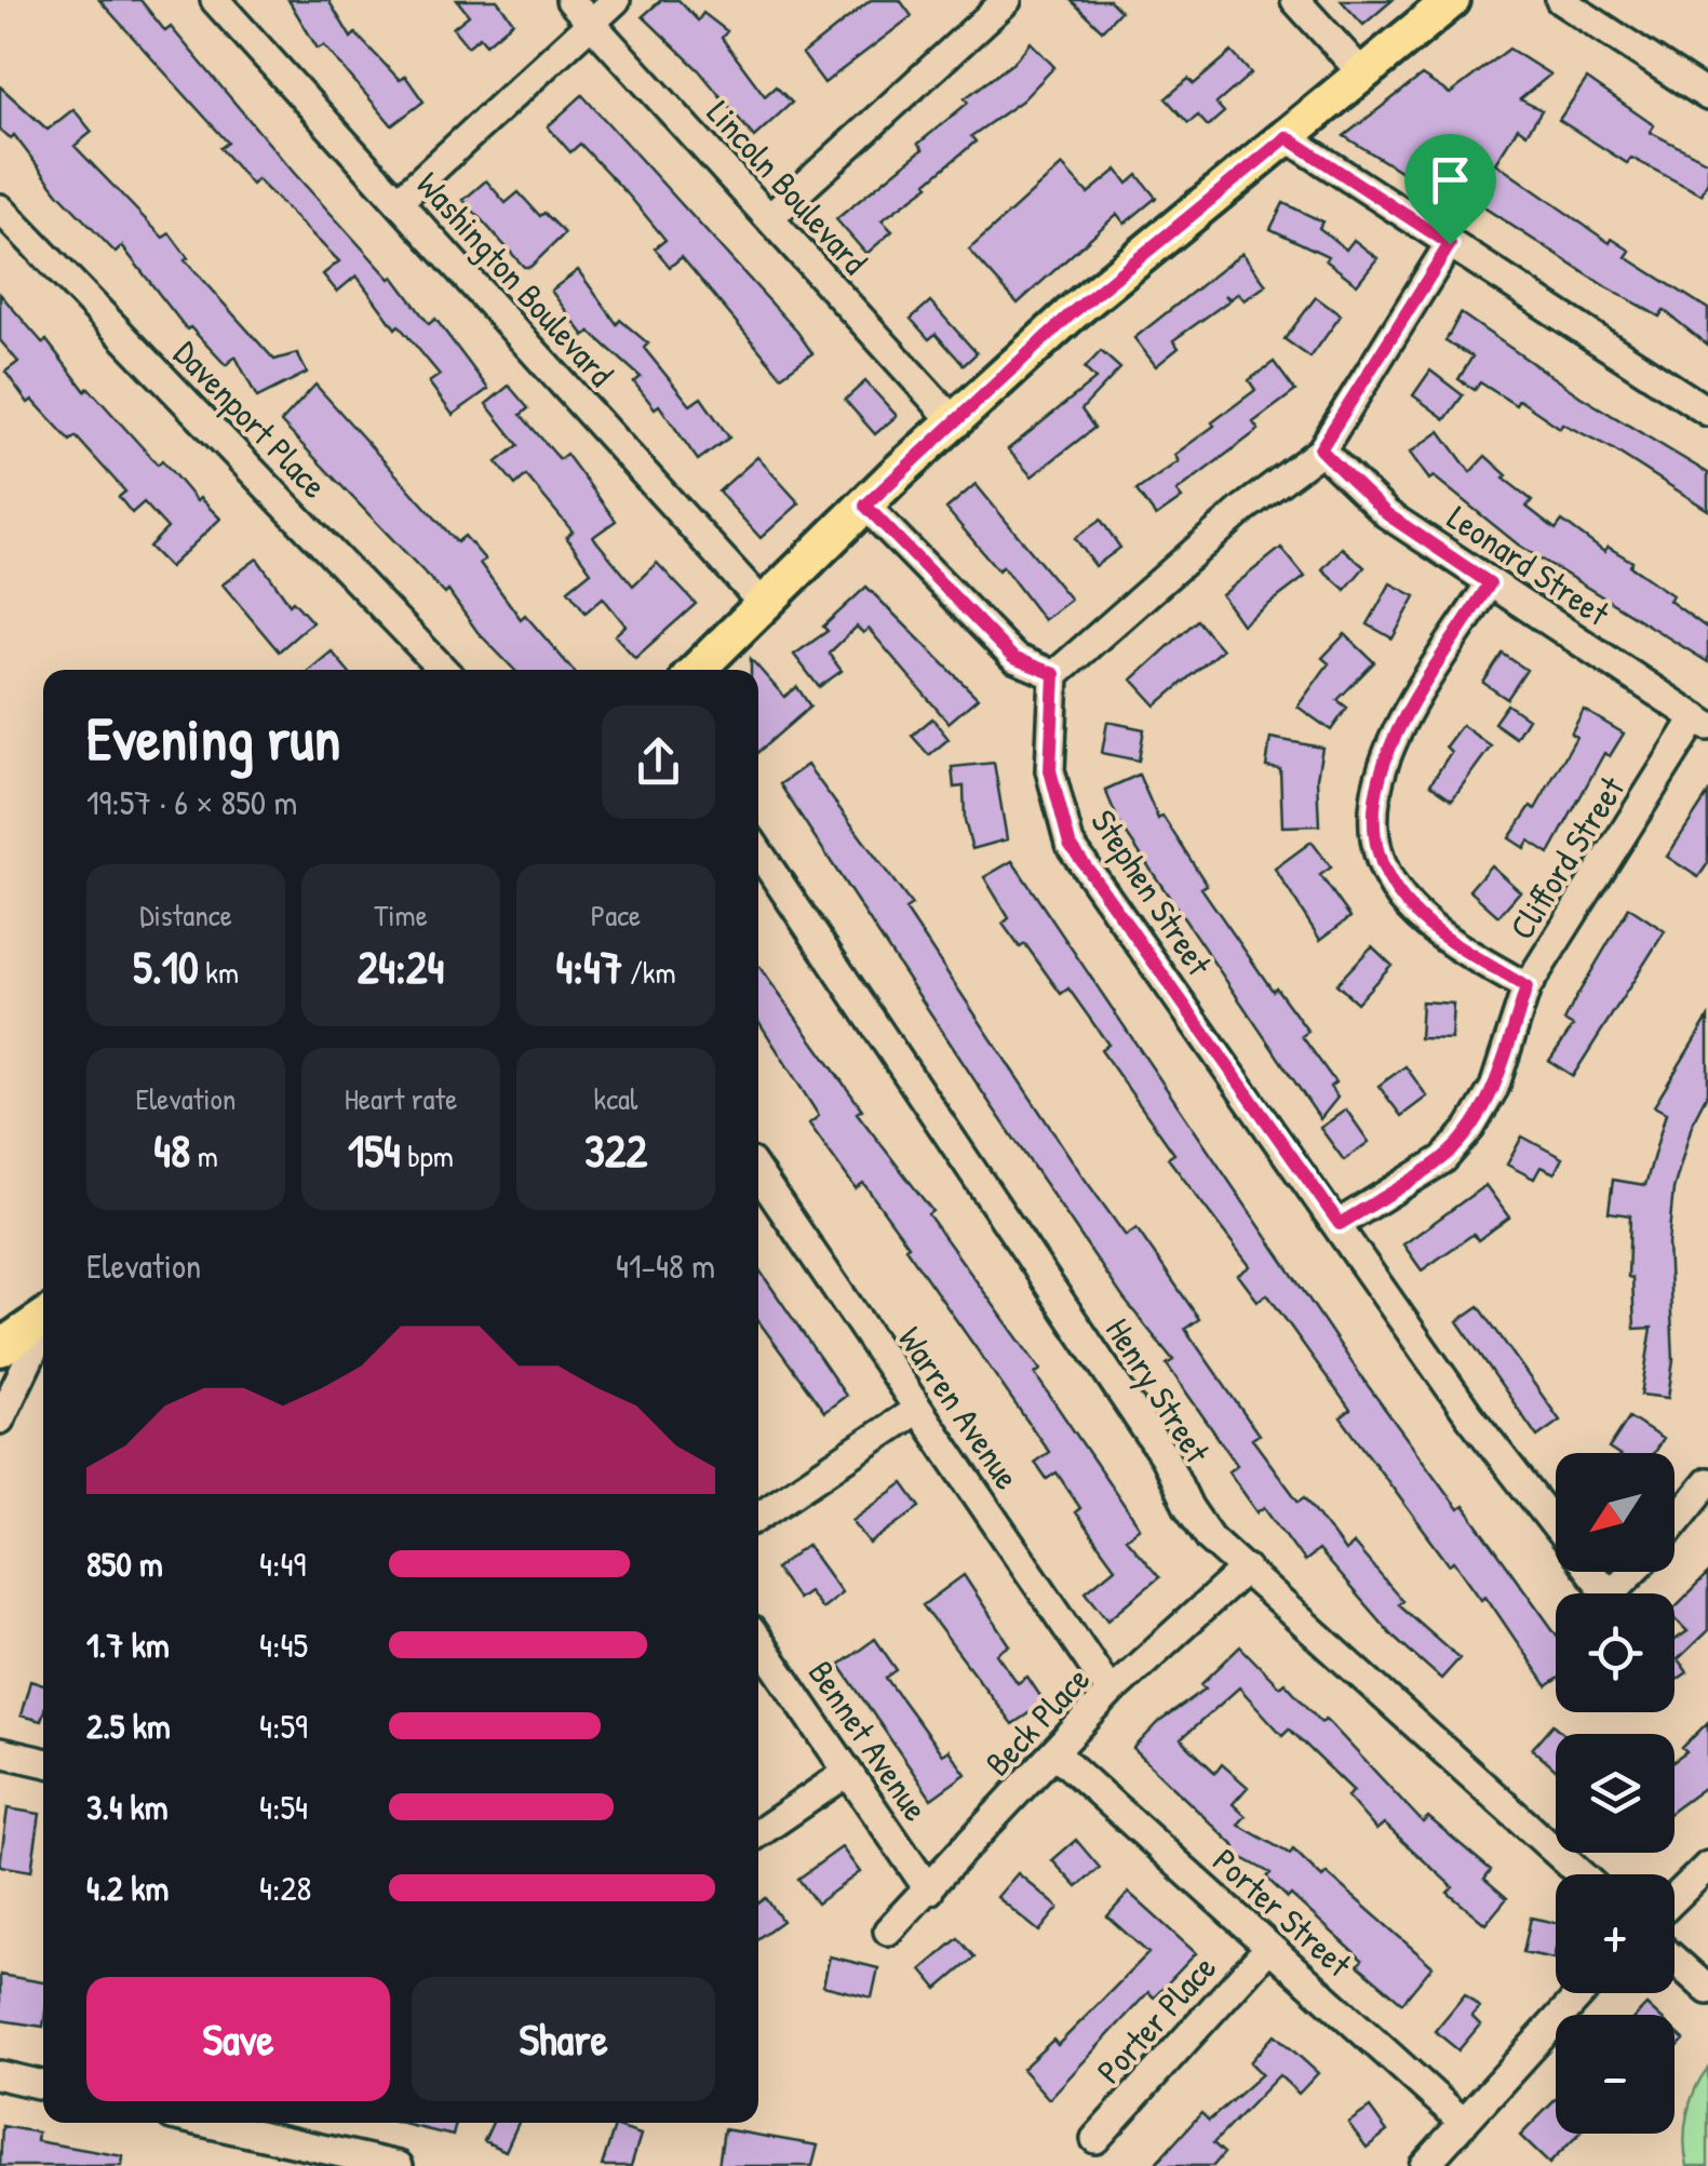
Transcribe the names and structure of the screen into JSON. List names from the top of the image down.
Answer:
{
  "streets": {
    "street": [
      "Lincoln Boulevard",
      "Washington Boulevard",
      "Davenport Place",
      "Leonard Street",
      "Clifford Street",
      "Stephen Street",
      "Henry Street",
      "Warren Avenue",
      "Beck Place",
      "Bennet Avenue",
      "Porter Street",
      "Porter Place"
    ]
  },
  "crossings": [
    ["Leonard Street", "Clifford Street"],
    ["Clifford Street", "Stephen Street"],
    ["Henry Street", "Beck Place"],
    ["Warren Avenue", "Beck Place"],
    ["Beck Place", "Bennet Avenue"],
    ["Beck Place", "Porter Street"],
    ["Porter Street", "Porter Place"]
  ],
  "north": "bottom left",
  "page": {
    "heading": ["Evening run", "19:57 · 6 × 850 m"],
    "stats": [
      ["Distance", "5.10 km"],
      ["Time", "24:24"],
      ["Pace", "4:47 /km"],
      ["Elevation", "48 m"],
      ["Heart rate", "154 bpm"],
      ["kcal", "322"]
    ],
    "chart": ["Elevation", "41–48 m"],
    "map_buttons": ["+", "−"],
    "list": [
      {
        "name": "850 m",
        "note": "4:49"
      },
      {
        "name": "1.7 km",
        "note": "4:45"
      },
      {
        "name": "2.5 km",
        "note": "4:59"
      },
      {
        "name": "3.4 km",
        "note": "4:54"
      },
      {
        "name": "4.2 km",
        "note": "4:28"
      }
    ],
    "buttons": ["Save", "Share"]
  }
}
